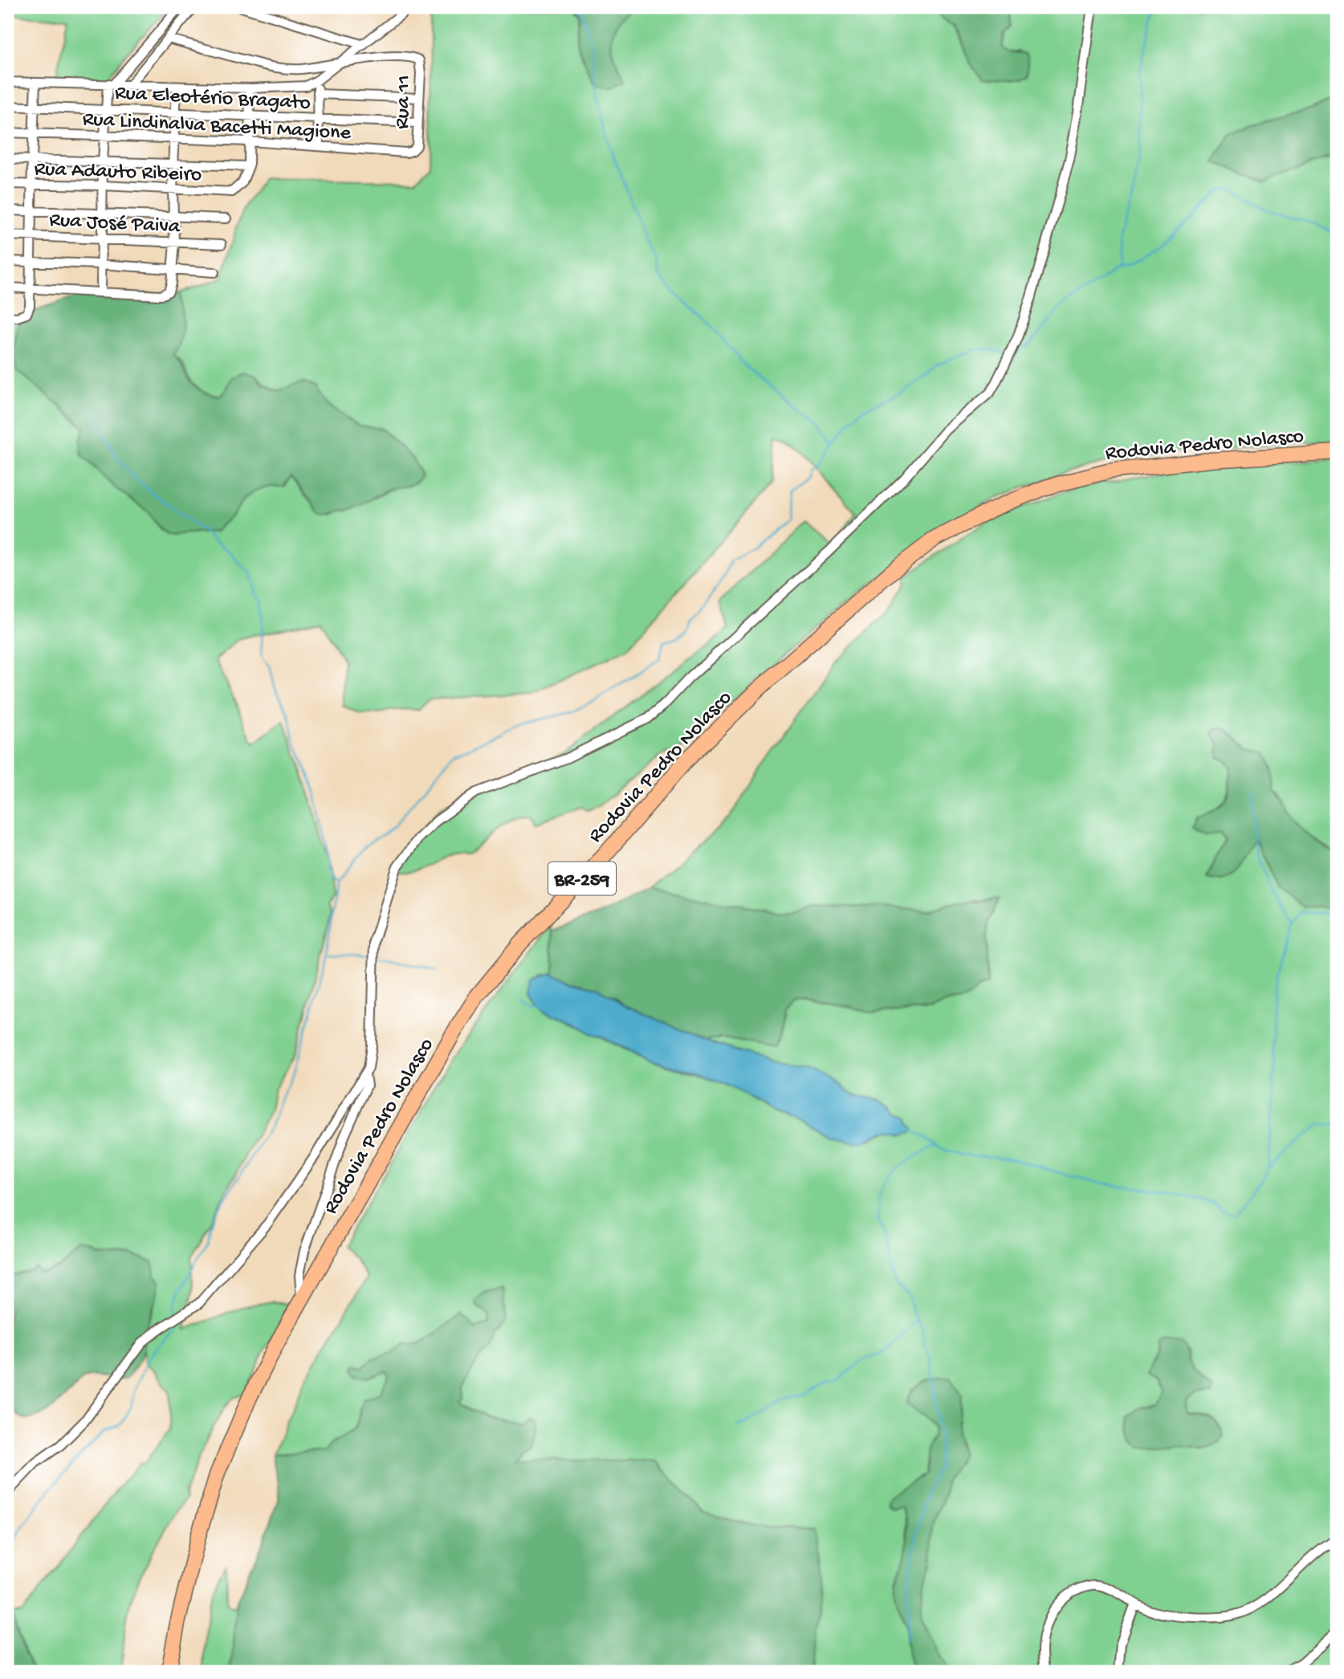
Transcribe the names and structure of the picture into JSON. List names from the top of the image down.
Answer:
{
  "streets": {
    "highway": ["Rodovia Pedro Nolasco", "BR-259"],
    "street": [
      "Rua Eleotério Bragato",
      "Rua 11",
      "Rua Lindinalva Bacetti Magione",
      "Rua Adauto Ribeiro",
      "Rua José Paiva"
    ]
  },
  "crossings": [
    ["Rua Eleotério Bragato", "Rua 11"],
    ["Rua 11", "Rua Lindinalva Bacetti Magione"]
  ]
}
